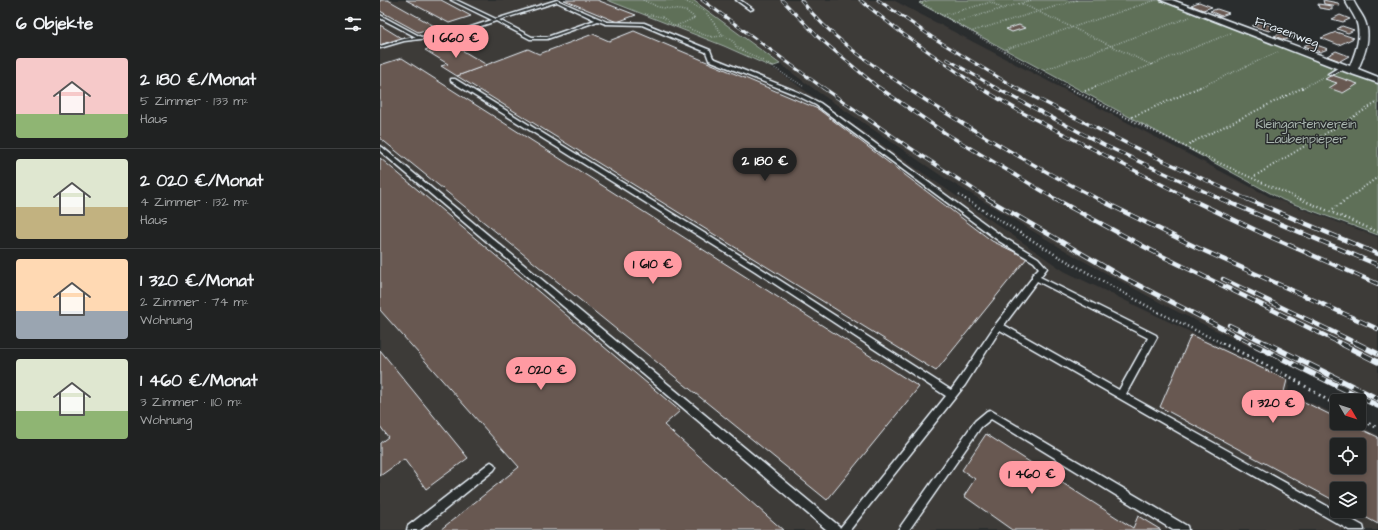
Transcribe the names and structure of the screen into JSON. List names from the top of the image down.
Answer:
{
  "streets": {
    "street": ["Frasenweg"]
  },
  "parks": ["Kleingartenverein Laubenpieper"],
  "north": "bottom right",
  "page": {
    "heading": "6 Objekte",
    "price": [
      "1 660 €",
      "2 180 €",
      "1 610 €",
      "2 020 €",
      "1 320 €",
      "1 460 €"
    ],
    "list": [
      {
        "name": "2 180 €/Monat",
        "note": "5 Zimmer · 133 m² · Haus"
      },
      {
        "name": "2 020 €/Monat",
        "note": "4 Zimmer · 132 m² · Haus"
      },
      {
        "name": "1 320 €/Monat",
        "note": "2 Zimmer · 74 m² · Wohnung"
      },
      {
        "name": "1 460 €/Monat",
        "note": "3 Zimmer · 110 m² · Wohnung"
      }
    ]
  }
}
